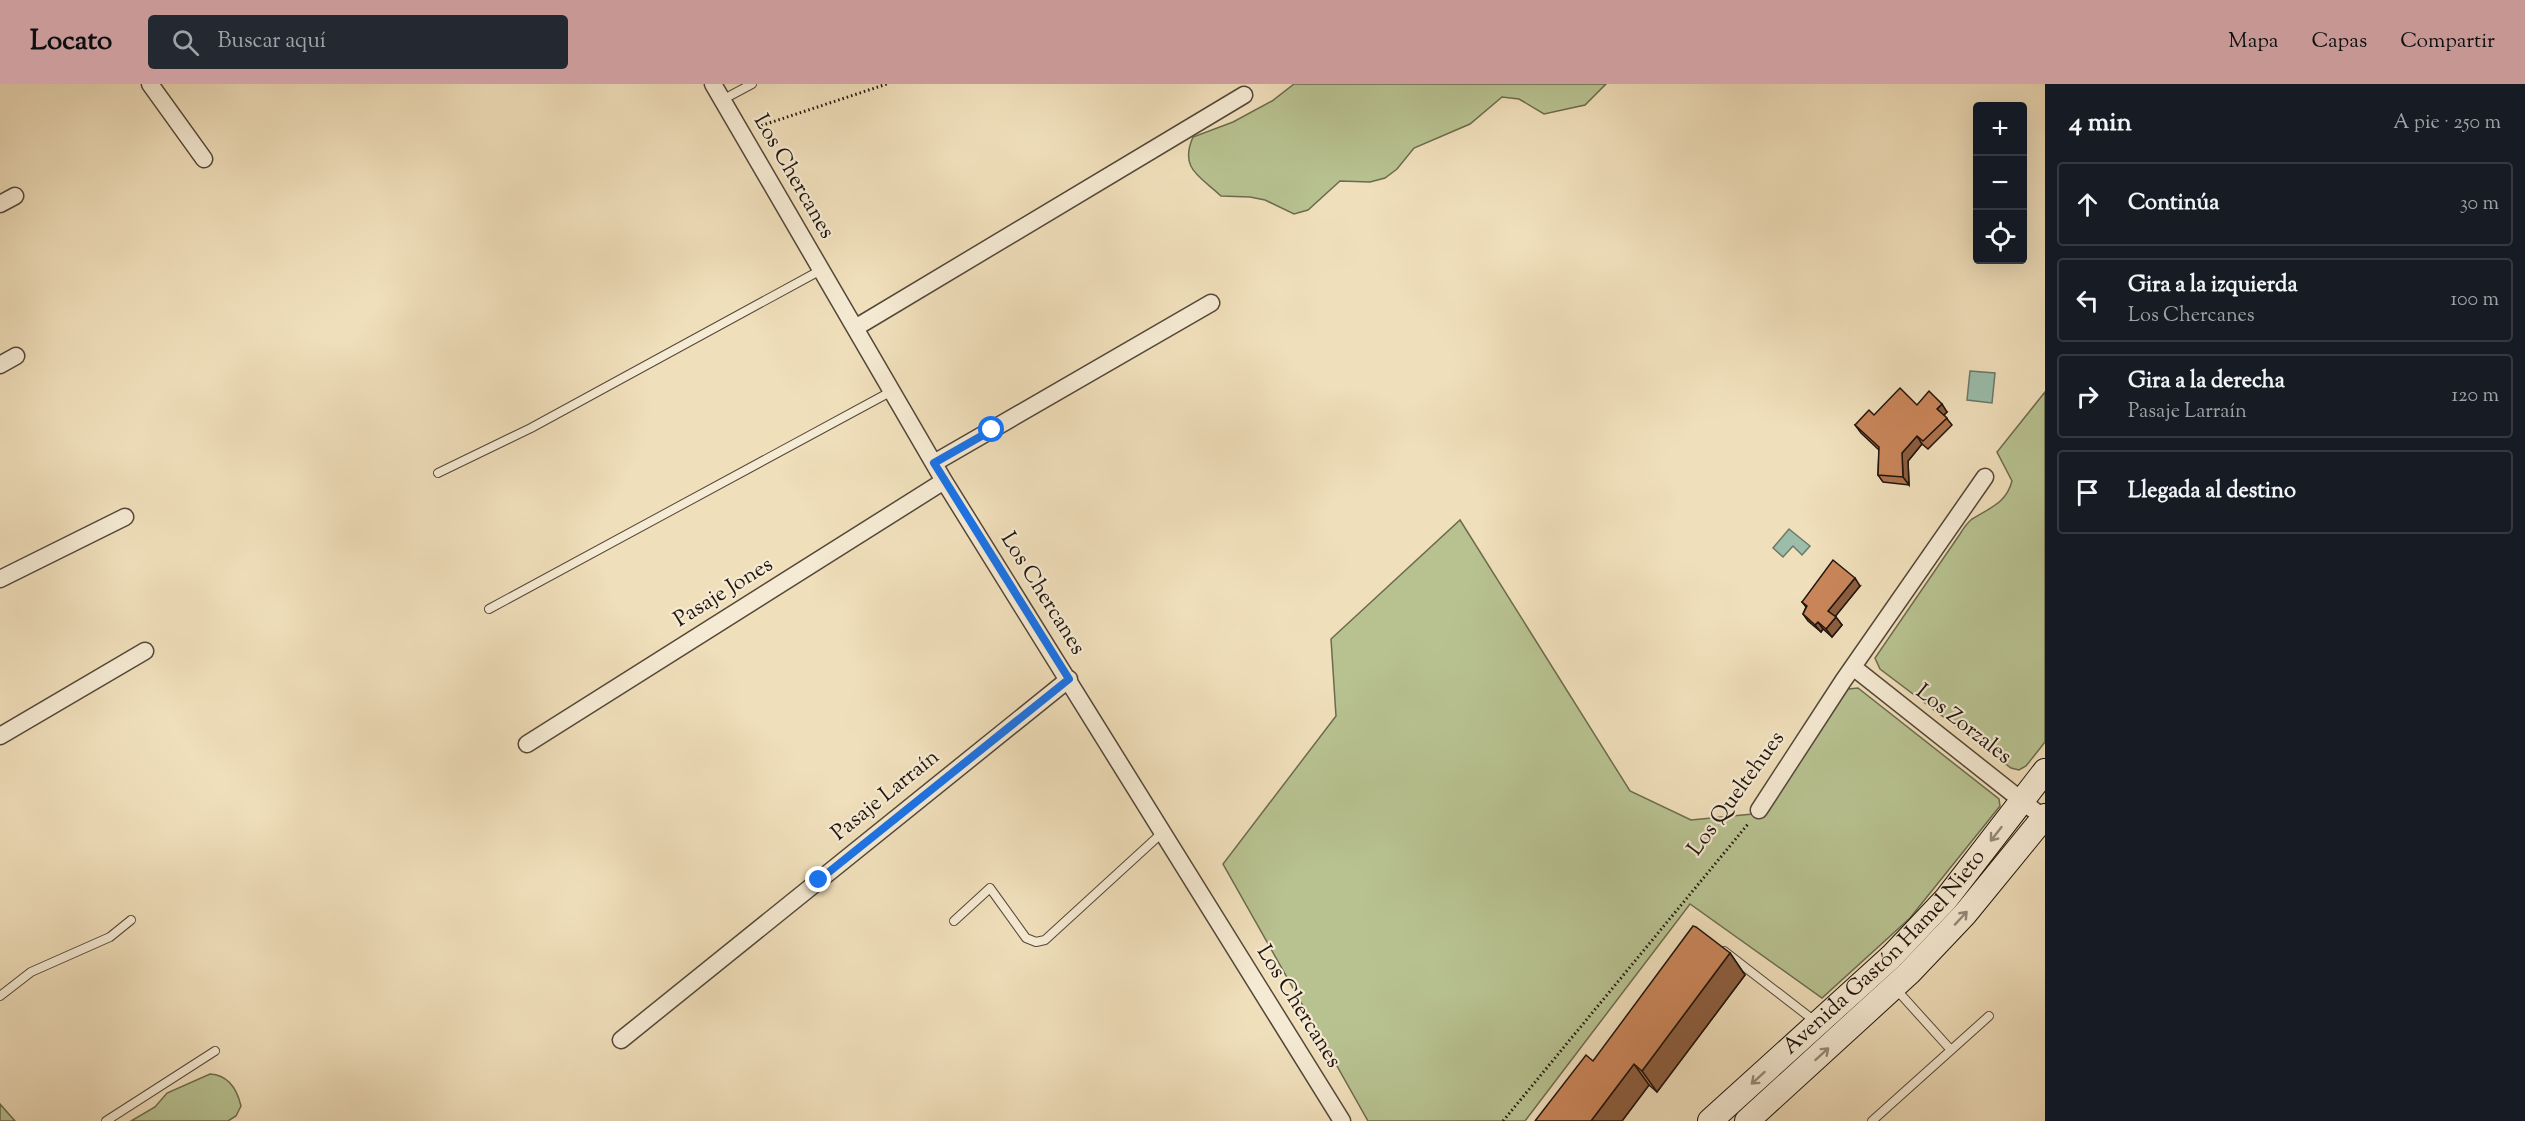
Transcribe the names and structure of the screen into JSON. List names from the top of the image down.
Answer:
{
  "streets": {
    "main road": ["Avenida Gastón Hamel Nieto"],
    "street": [
      "Los Chercanes",
      "Pasaje Jones",
      "Los Zorzales",
      "Los Queltehues",
      "Pasaje Larraín"
    ]
  },
  "crossings": [
    ["Los Chercanes", "Pasaje Jones"],
    ["Los Chercanes", "Pasaje Larraín"],
    ["Los Zorzales", "Los Queltehues"],
    ["Los Zorzales", "Avenida Gastón Hamel Nieto"]
  ],
  "page": {
    "header": "Locato",
    "search": "Buscar aquí",
    "nav": ["Mapa", "Capas", "Compartir"],
    "heading": ["4 min", "A pie · 250 m"],
    "map_buttons": ["+", "−"],
    "list": [
      ["Continúa", "30 m"],
      ["Gira a la izquierda", "Los Chercanes", "100 m"],
      ["Gira a la derecha", "Pasaje Larraín", "120 m"],
      "Llegada al destino"
    ]
  }
}
